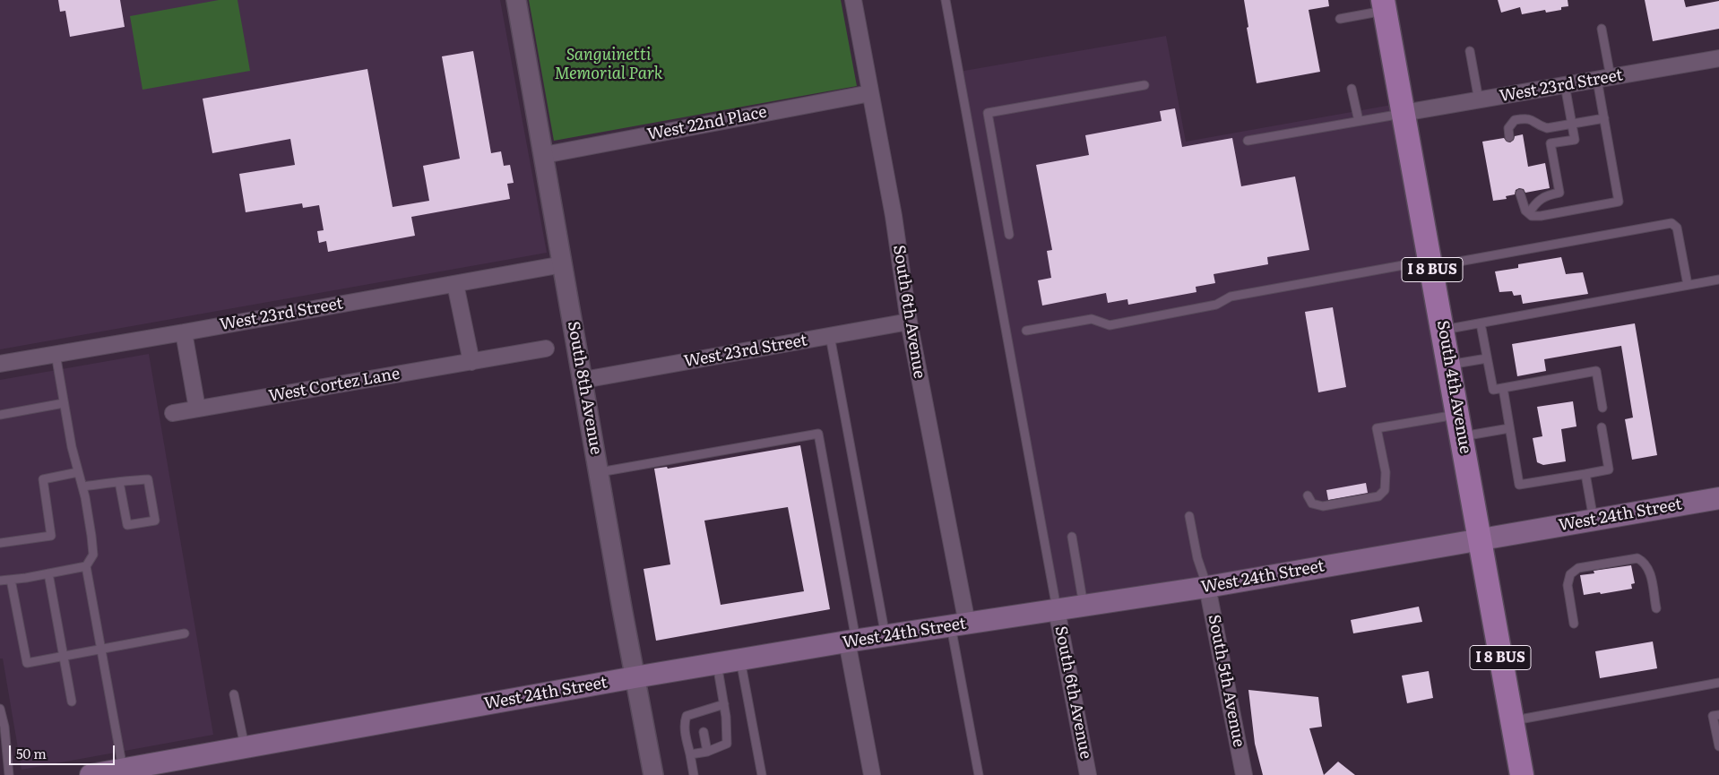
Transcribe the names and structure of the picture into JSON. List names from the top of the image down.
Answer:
{
  "streets": {
    "main road": ["I 8 BUS", "South 4th Avenue", "West 24th Street"],
    "street": [
      "West 23rd Street",
      "West 22nd Place",
      "South 6th Avenue",
      "West Cortez Lane",
      "South 8th Avenue",
      "South 5th Avenue"
    ]
  },
  "crossings": [
    ["West 23rd Street", "South 6th Avenue"],
    ["West 23rd Street", "South 4th Avenue"],
    ["West 23rd Street", "South 8th Avenue"],
    ["West 22nd Place", "South 6th Avenue"],
    ["West 22nd Place", "South 8th Avenue"],
    ["South 6th Avenue", "West 24th Street"],
    ["South 4th Avenue", "West 24th Street"],
    ["South 8th Avenue", "West 24th Street"],
    ["West 24th Street", "South 5th Avenue"]
  ],
  "parks": ["Sanguinetti Memorial Park"],
  "scale_bar": "50 m"
}
